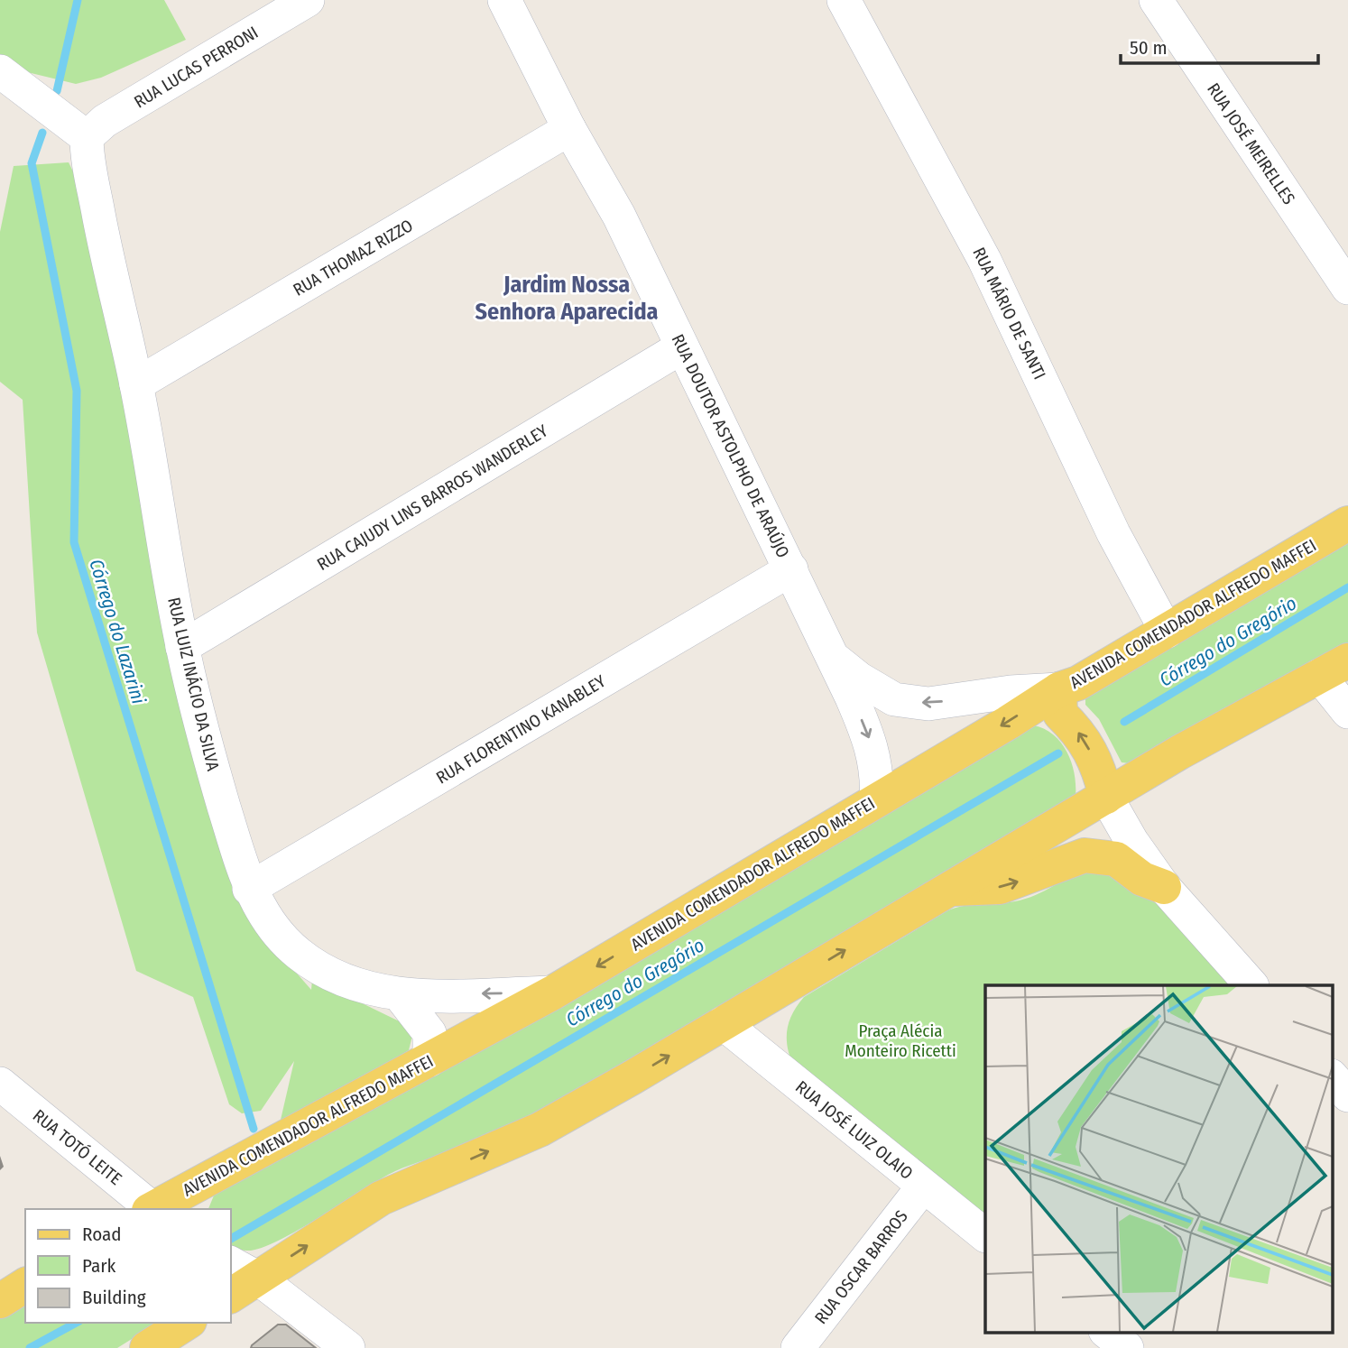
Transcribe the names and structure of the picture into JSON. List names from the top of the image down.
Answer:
{
  "streets": {
    "main road": ["AVENIDA COMENDADOR ALFREDO MAFFEI"],
    "street": [
      "RUA LUCAS PERRONI",
      "RUA JOSÉ MEIRELLES",
      "RUA THOMAZ RIZZO",
      "RUA MÁRIO DE SANTI",
      "RUA DOUTOR ASTOLPHO DE ARAÚJO",
      "RUA CAJUDY LINS BARROS WANDERLEY",
      "RUA LUIZ INÁCIO DA SILVA",
      "RUA FLORENTINO KANABLEY",
      "RUA JOSÉ LUIZ OLAIO",
      "RUA TOTÓ LEITE",
      "RUA OSCAR BARROS"
    ]
  },
  "crossings": [
    ["RUA LUCAS PERRONI", "RUA LUIZ INÁCIO DA SILVA"],
    ["RUA THOMAZ RIZZO", "RUA DOUTOR ASTOLPHO DE ARAÚJO"],
    ["RUA THOMAZ RIZZO", "RUA LUIZ INÁCIO DA SILVA"],
    ["RUA MÁRIO DE SANTI", "AVENIDA COMENDADOR ALFREDO MAFFEI"],
    ["RUA DOUTOR ASTOLPHO DE ARAÚJO", "RUA CAJUDY LINS BARROS WANDERLEY"],
    ["RUA DOUTOR ASTOLPHO DE ARAÚJO", "AVENIDA COMENDADOR ALFREDO MAFFEI"],
    ["RUA DOUTOR ASTOLPHO DE ARAÚJO", "RUA FLORENTINO KANABLEY"],
    ["RUA CAJUDY LINS BARROS WANDERLEY", "RUA LUIZ INÁCIO DA SILVA"],
    ["AVENIDA COMENDADOR ALFREDO MAFFEI", "RUA LUIZ INÁCIO DA SILVA"],
    ["RUA LUIZ INÁCIO DA SILVA", "RUA FLORENTINO KANABLEY"],
    ["RUA JOSÉ LUIZ OLAIO", "RUA OSCAR BARROS"]
  ],
  "districts": ["Jardim Nossa Senhora Aparecida"],
  "water": ["Córrego do Lazarini", "Córrego do Gregório"],
  "parks": ["Praça Alécia Monteiro Ricetti"],
  "legend": ["Road", "Park", "Building"],
  "scale_bar": "50 m"
}
